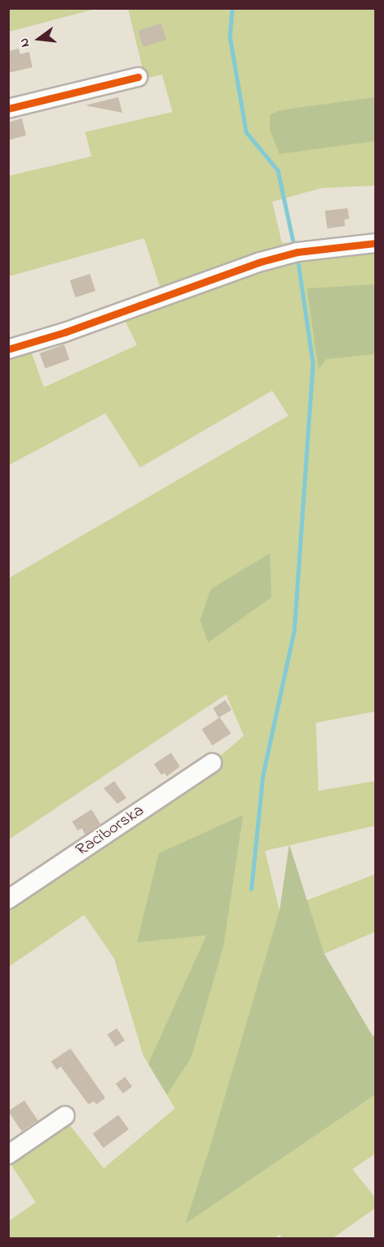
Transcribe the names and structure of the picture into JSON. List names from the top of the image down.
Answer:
{
  "streets": {
    "street": ["Raciborska"]
  },
  "north": "left"
}
